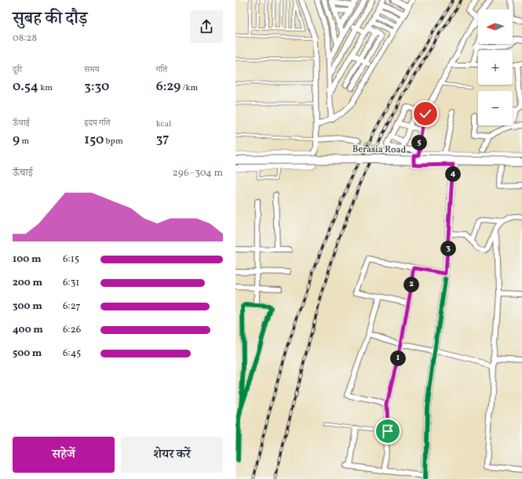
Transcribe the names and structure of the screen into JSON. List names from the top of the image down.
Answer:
{
  "streets": {
    "main road": ["Berasia Road"]
  },
  "north": "left",
  "page": {
    "heading": ["सुबह की दौड़", "08:28"],
    "map_buttons": ["+", "−"],
    "stats": [
      ["दूरी", "0.54 km"],
      ["समय", "3:30"],
      ["गति", "6:29 /km"],
      ["ऊँचाई", "9 m"],
      ["हृदय गति", "150 bpm"],
      ["kcal", "37"]
    ],
    "pins": [
      "5",
      "4",
      "3",
      "2",
      "1"
    ],
    "chart": ["ऊँचाई", "296–304 m"],
    "list": [
      {
        "name": "100 m",
        "note": "6:15"
      },
      {
        "name": "200 m",
        "note": "6:31"
      },
      {
        "name": "300 m",
        "note": "6:27"
      },
      {
        "name": "400 m",
        "note": "6:26"
      },
      {
        "name": "500 m",
        "note": "6:45"
      }
    ],
    "buttons": ["सहेजें", "शेयर करें"]
  }
}
